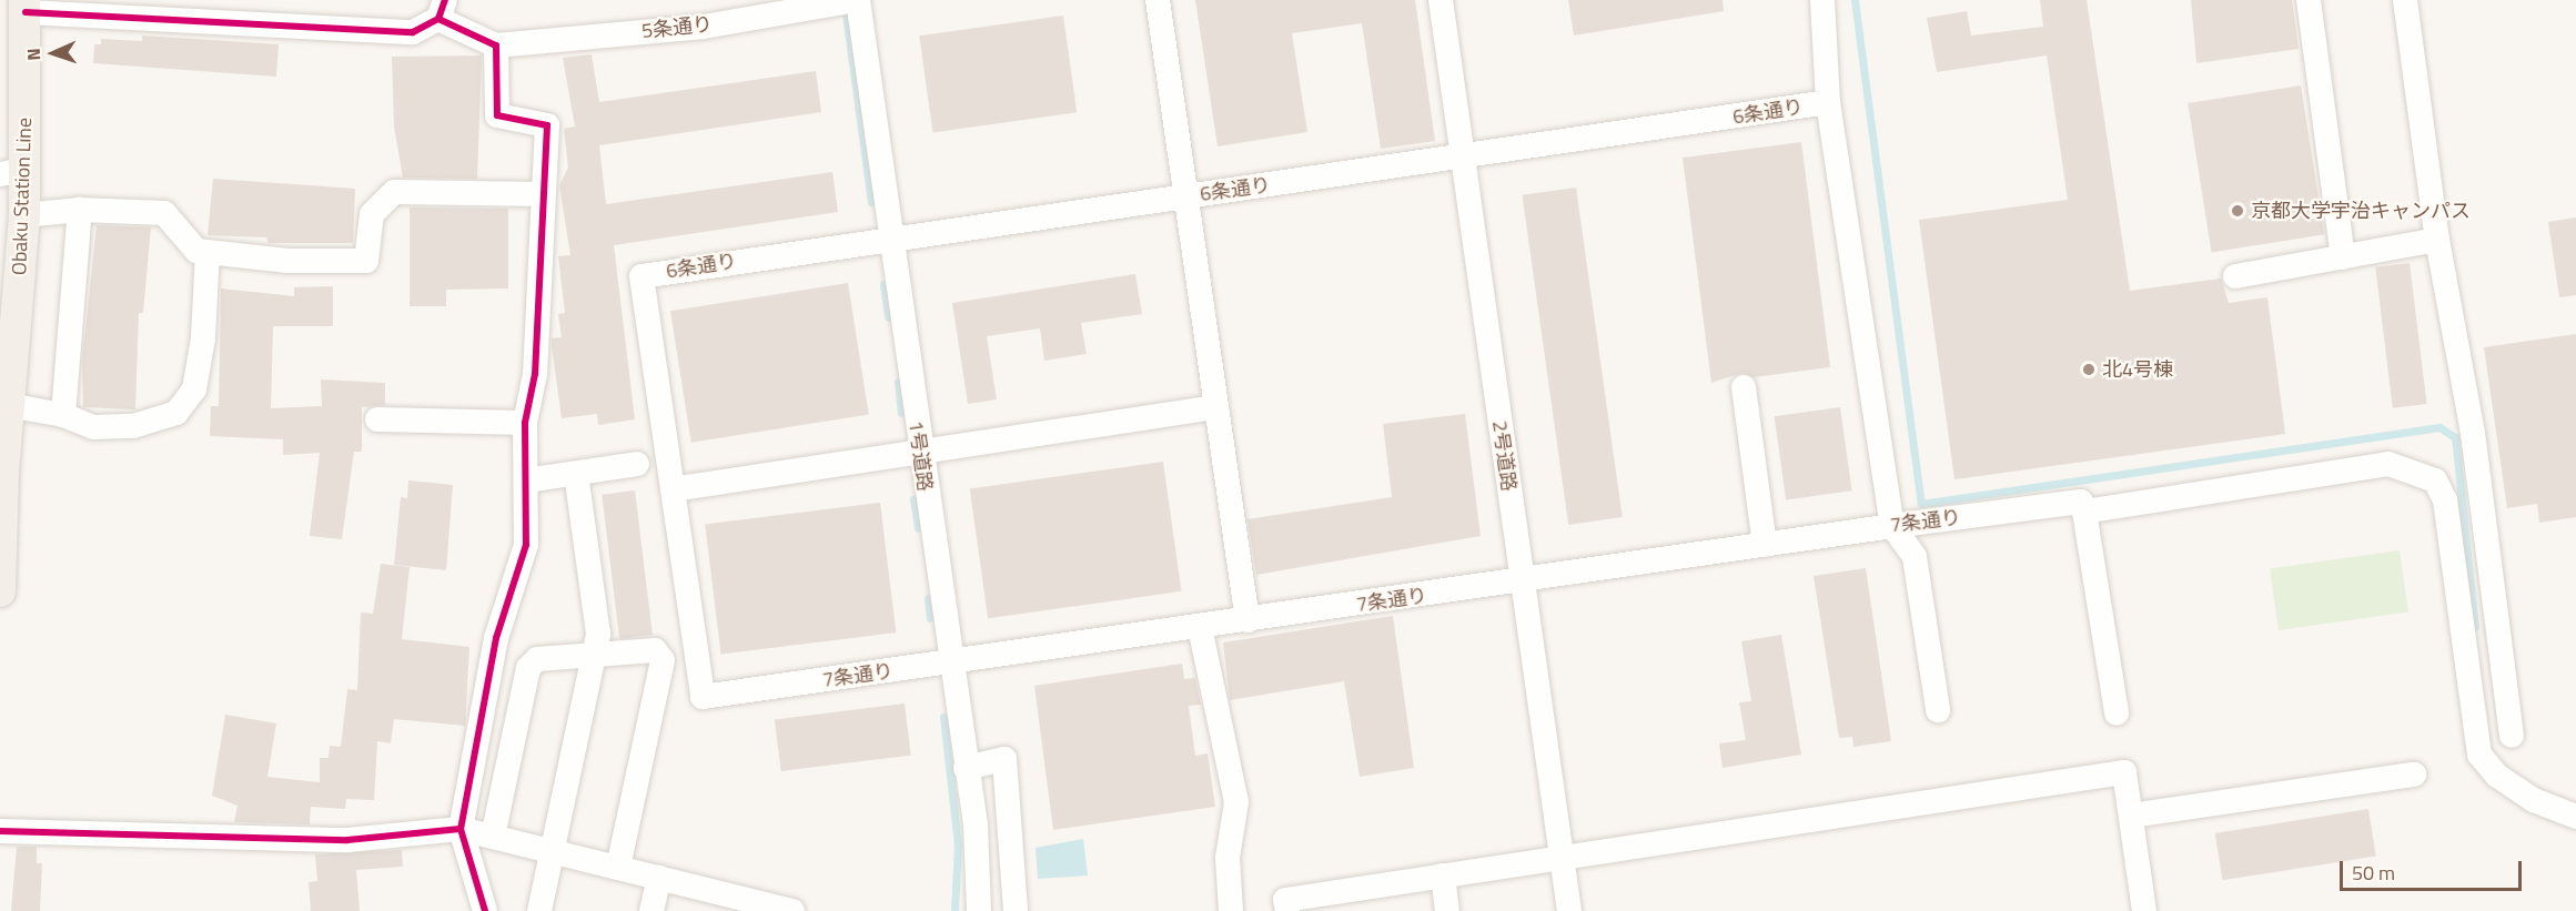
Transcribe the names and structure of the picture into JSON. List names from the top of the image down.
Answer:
{
  "streets": {
    "main road": ["Obaku Station Line"],
    "street": [
      "5条通り",
      "6条通り",
      "1号道路",
      "2号道路",
      "7条通り"
    ]
  },
  "crossings": [
    ["5条通り", "1号道路"],
    ["6条通り", "1号道路"],
    ["6条通り", "2号道路"],
    ["6条通り", "7条通り"],
    ["1号道路", "7条通り"],
    ["2号道路", "7条通り"]
  ],
  "places": ["京都大学宇治キャンパス", "北4号棟"],
  "scale_bar": "50 m",
  "north": "left"
}
